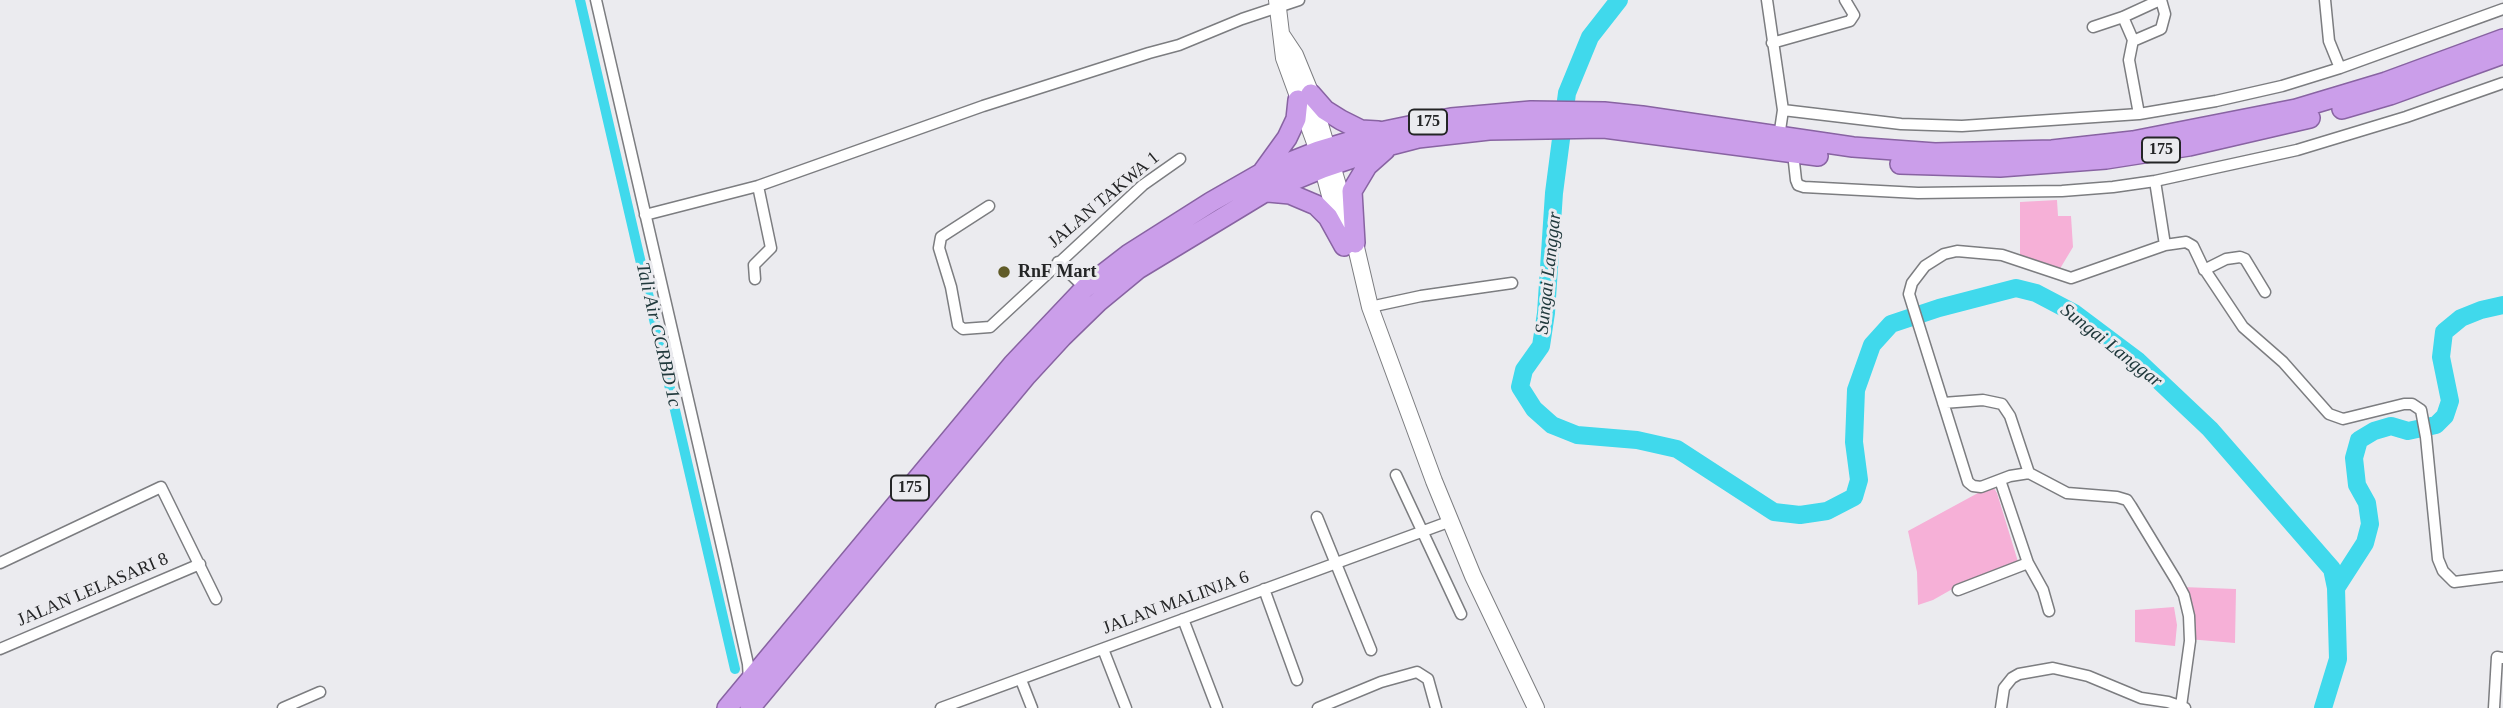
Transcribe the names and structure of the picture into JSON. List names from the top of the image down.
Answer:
{
  "streets": {
    "highway": ["175"],
    "street": ["JALAN TAKWA 1", "JALAN LELASARI 8", "JALAN MALINJA 6"]
  },
  "water": ["Sungai Langgar", "Tali Air CCRBD 1c"],
  "places": ["RnF Mart"]
}
